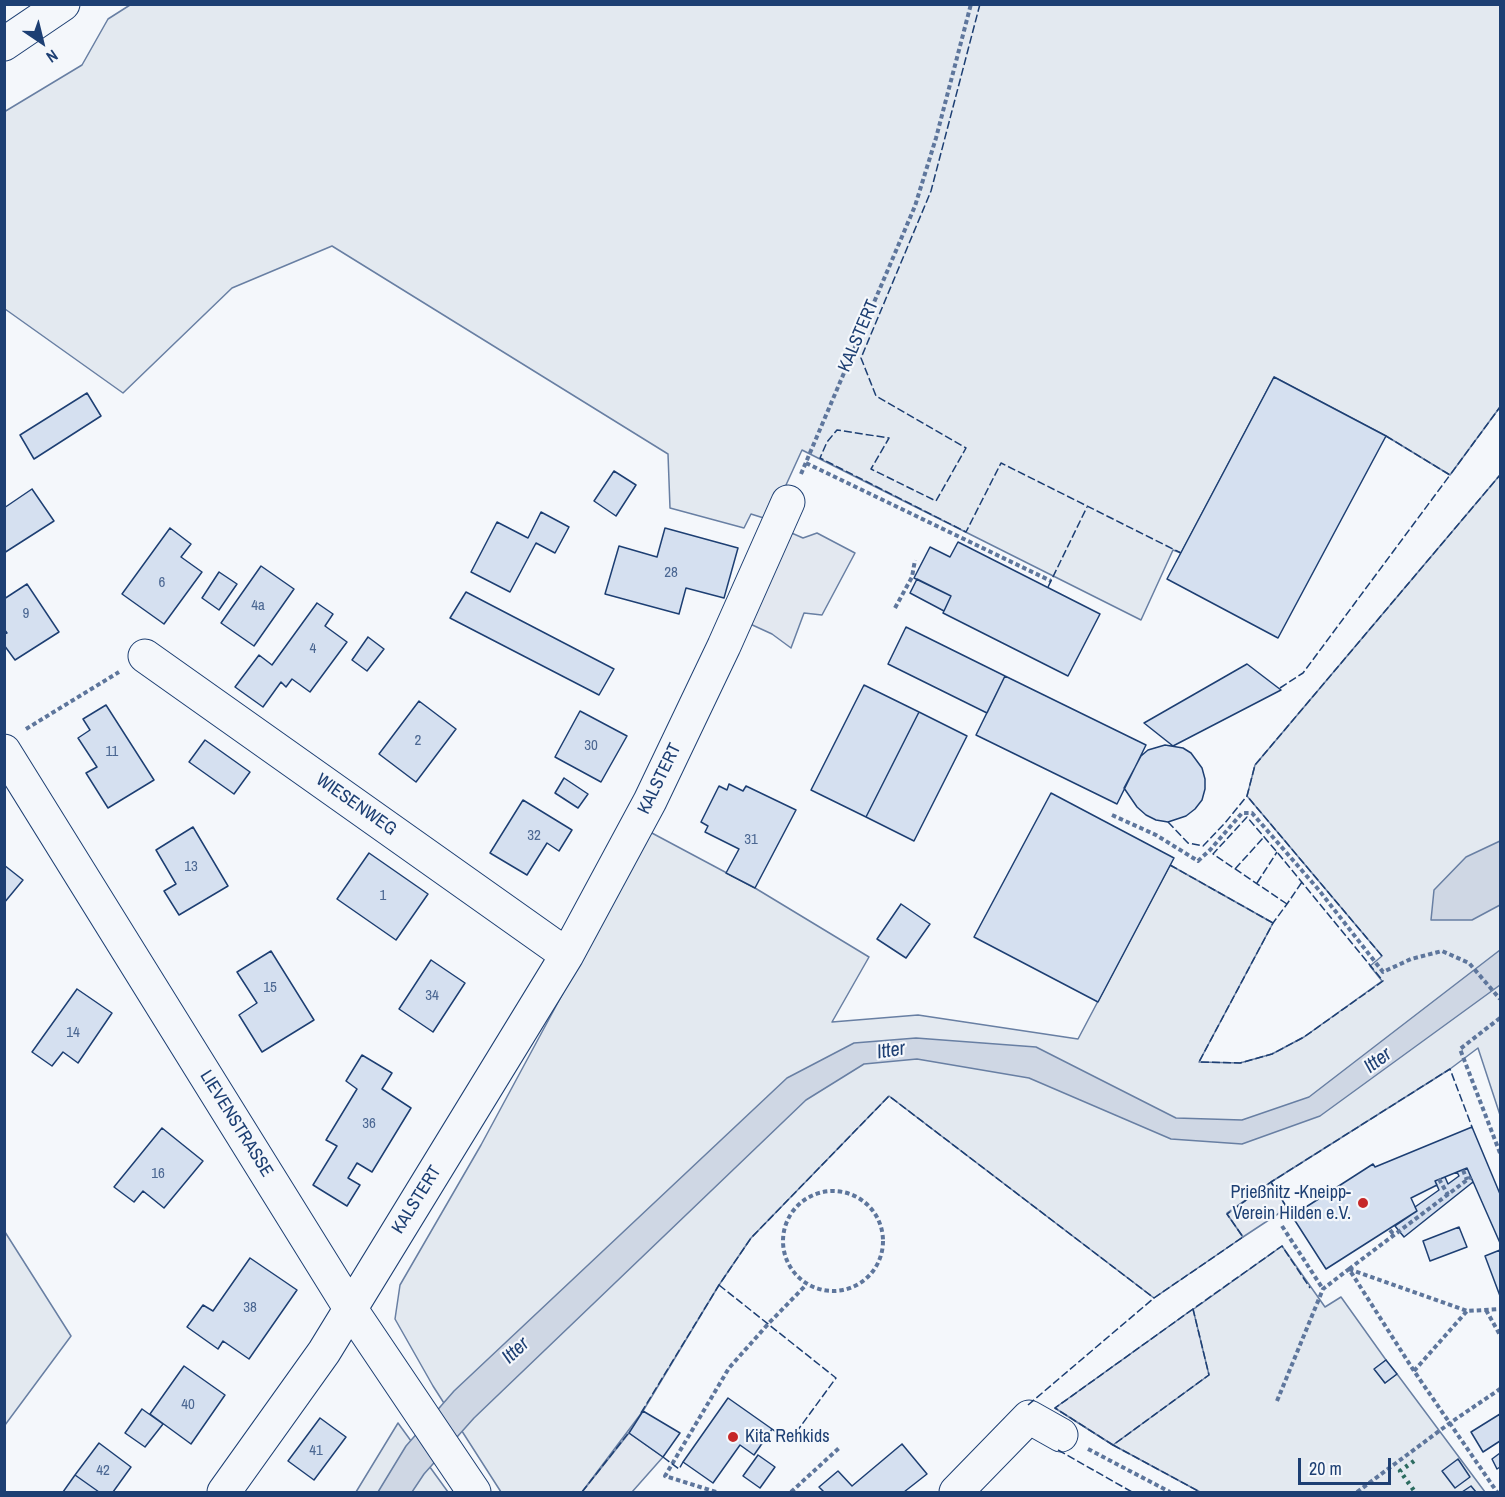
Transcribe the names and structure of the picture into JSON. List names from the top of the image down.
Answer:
{
  "streets": {
    "street": ["KALSTERT", "WIESENWEG", "LIEVENSTRASSE"]
  },
  "crossings": [
    ["KALSTERT", "WIESENWEG"],
    ["KALSTERT", "LIEVENSTRASSE"]
  ],
  "water": ["Itter"],
  "places": ["Prießnitz -Kneipp- Verein Hilden e.V.", "Kita Rehkids"],
  "house_numbers": [
    "28",
    "6",
    "4a",
    "9",
    "4",
    "2",
    "30",
    "11",
    "32",
    "31",
    "13",
    "1",
    "15",
    "34",
    "14",
    "36",
    "16",
    "38",
    "40",
    "41",
    "42"
  ],
  "scale_bar": "20 m",
  "north": "bottom right"
}
